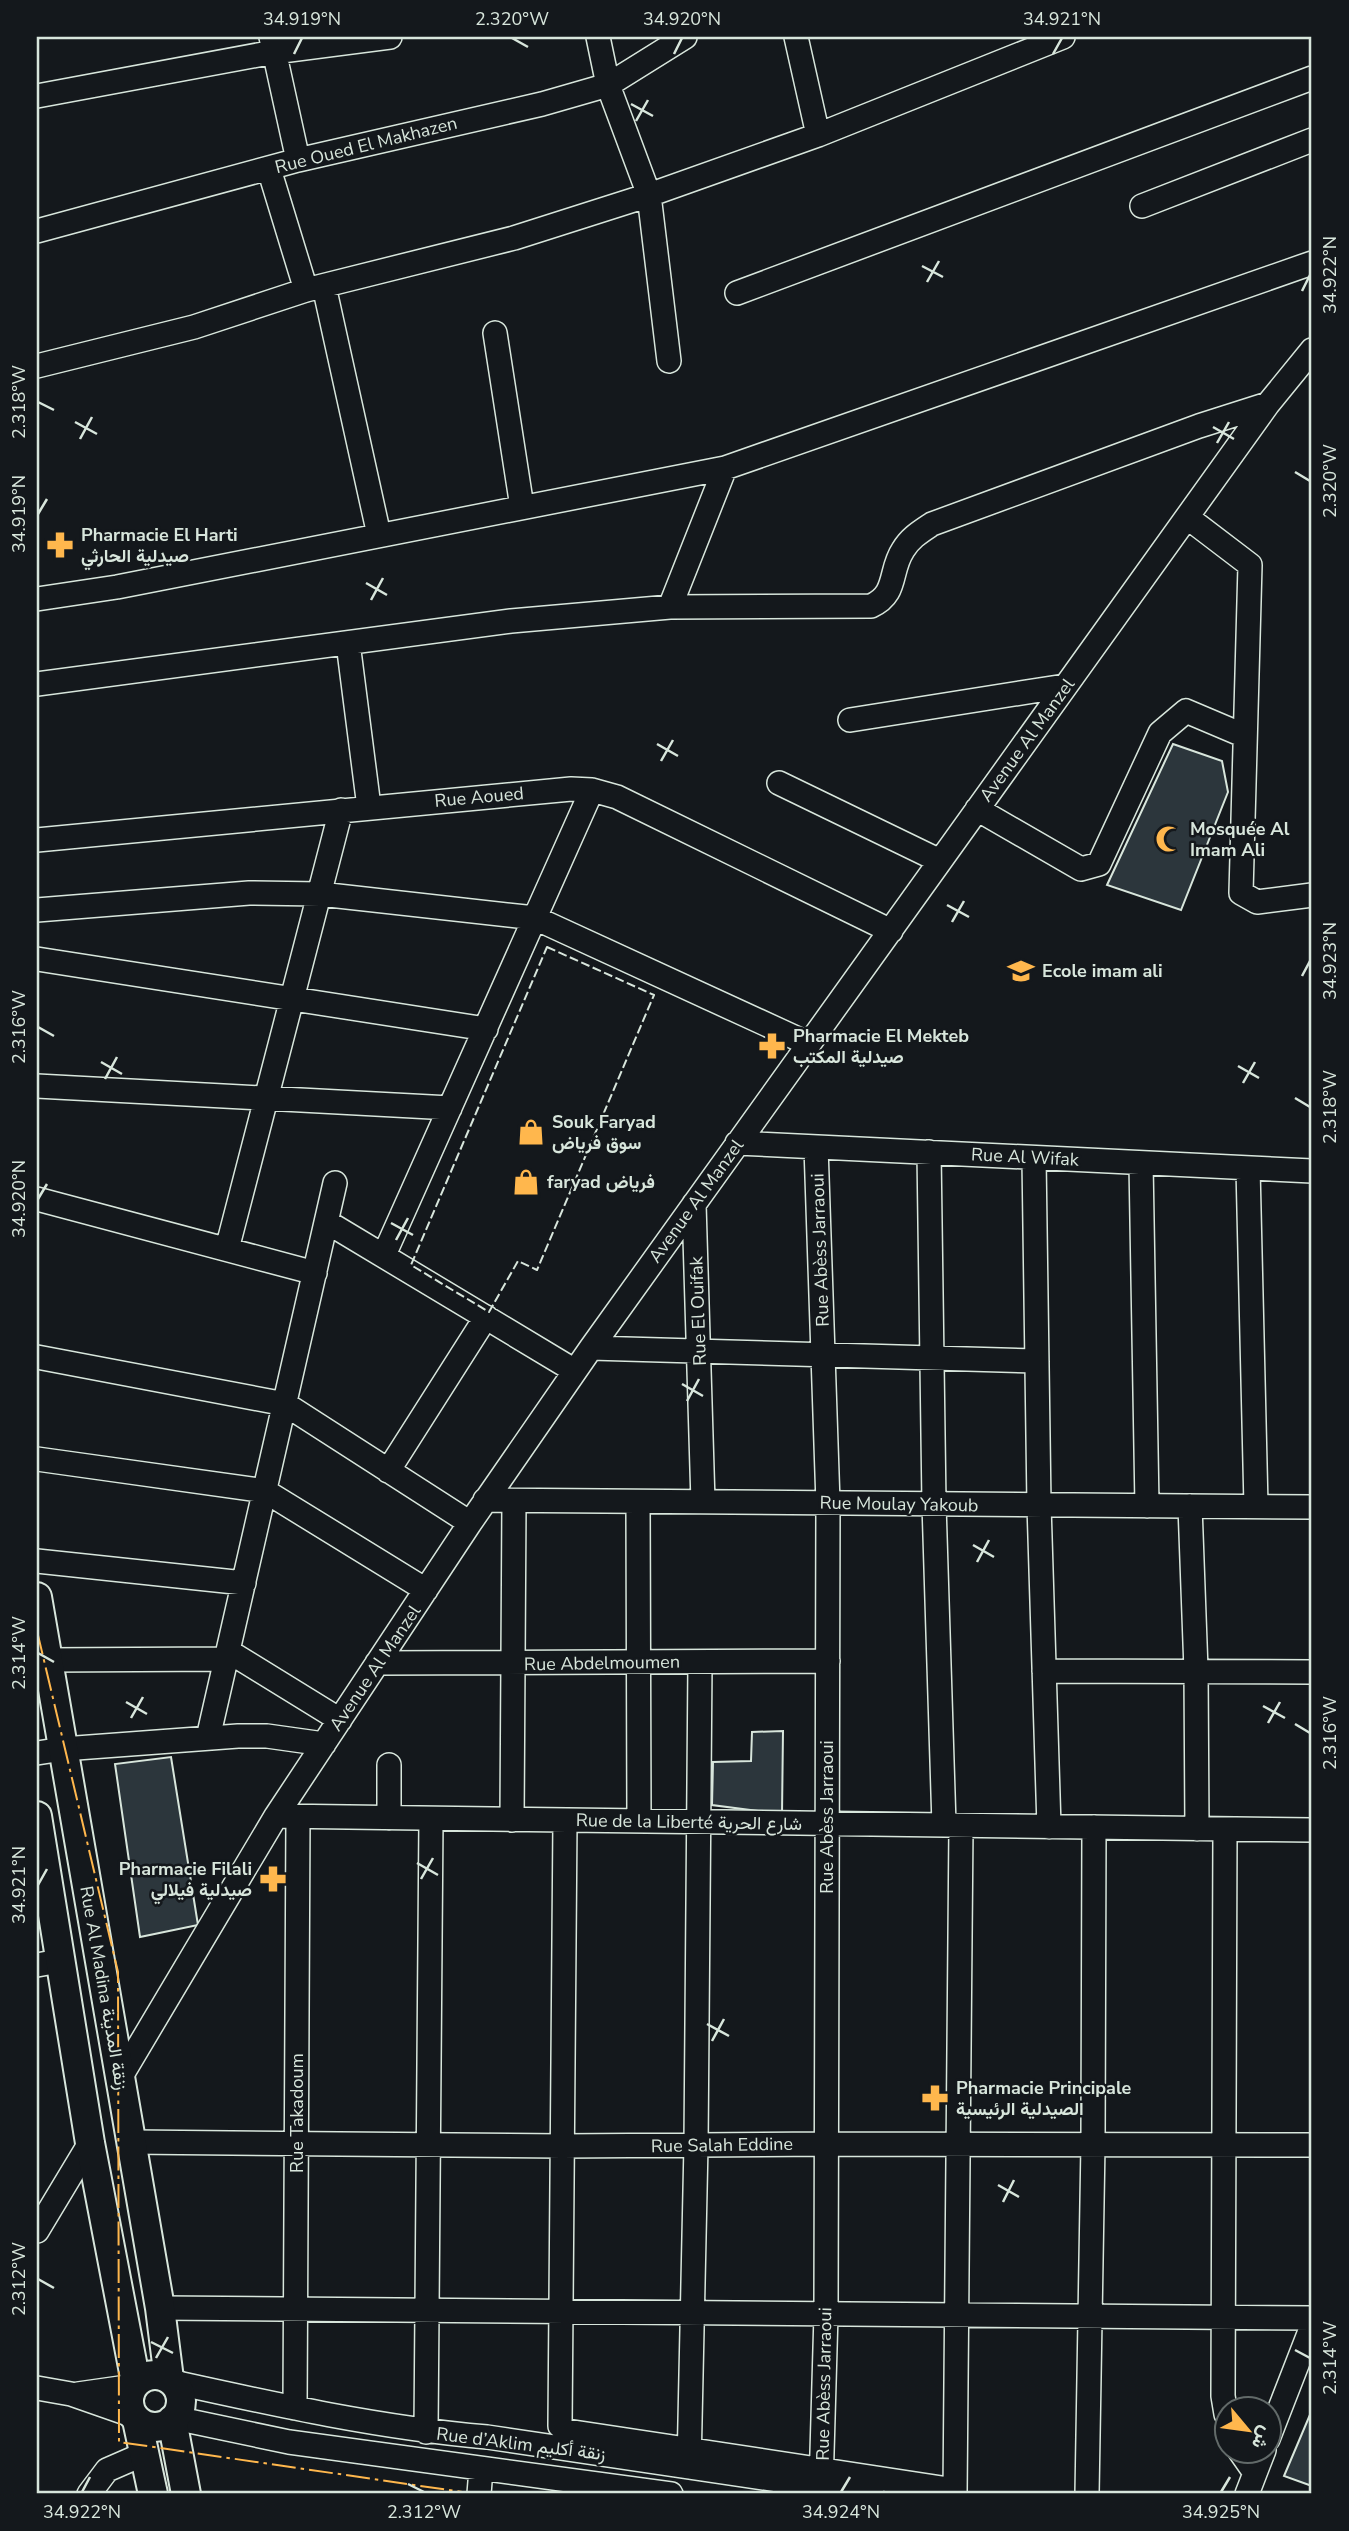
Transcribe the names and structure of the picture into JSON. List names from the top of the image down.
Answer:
{
  "streets": {
    "main road": ["Rue Al Madina زنقة المدينة"],
    "street": [
      "Rue Oued El Makhazen",
      "Avenue Al Manzel",
      "Rue Aoued",
      "Rue Al Wifak",
      "Rue Abèss Jarraoui",
      "Rue El Ouifak",
      "Rue Moulay Yakoub",
      "Rue Abdelmoumen",
      "Rue de la Liberté شارع الحرية",
      "Rue Takadoum",
      "Rue Salah Eddine",
      "Rue d’Aklim زنقة أكليم"
    ]
  },
  "crossings": [
    ["Avenue Al Manzel", "Rue Aoued"],
    ["Avenue Al Manzel", "Rue Al Wifak"],
    ["Avenue Al Manzel", "Rue El Ouifak"],
    ["Avenue Al Manzel", "Rue Moulay Yakoub"],
    ["Avenue Al Manzel", "Rue Abdelmoumen"],
    ["Avenue Al Manzel", "Rue de la Liberté شارع الحرية"],
    ["Avenue Al Manzel", "Rue Al Madina زنقة المدينة"],
    ["Avenue Al Manzel", "Rue Takadoum"],
    ["Rue Al Wifak", "Rue Abèss Jarraoui"],
    ["Rue Abèss Jarraoui", "Rue Moulay Yakoub"],
    ["Rue Abèss Jarraoui", "Rue Abdelmoumen"],
    ["Rue Abèss Jarraoui", "Rue de la Liberté شارع الحرية"],
    ["Rue Abèss Jarraoui", "Rue Salah Eddine"],
    ["Rue Abèss Jarraoui", "Rue d’Aklim زنقة أكليم"],
    ["Rue El Ouifak", "Rue Moulay Yakoub"],
    ["Rue de la Liberté شارع الحرية", "Rue Takadoum"],
    ["Rue Al Madina زنقة المدينة", "Rue Salah Eddine"],
    ["Rue Al Madina زنقة المدينة", "Rue d’Aklim زنقة أكليم"],
    ["Rue Takadoum", "Rue Salah Eddine"],
    ["Rue Takadoum", "Rue d’Aklim زنقة أكليم"]
  ],
  "places": {
    "pharmacy": [
      "Pharmacie El Harti صيدلية الحارثي",
      "Pharmacie El Mekteb صيدلية المكتب",
      "Pharmacie Filali صيدلية فيلالي",
      "Pharmacie Principale الصيدلية الرئيسية"
    ],
    "mosque": ["Mosquée Al Imam Ali"],
    "school or university": ["Ecole imam ali"],
    "shop": ["Souk Faryad سوق فرياض", "faryad فرياض"]
  },
  "north": "bottom right",
  "coordinates": [
    "34.919°N",
    "2.320°W",
    "34.920°N",
    "34.921°N",
    "34.922°N",
    "2.318°W",
    "34.923°N",
    "2.316°W",
    "2.314°W",
    "2.312°W",
    "34.924°N",
    "34.925°N"
  ]
}
